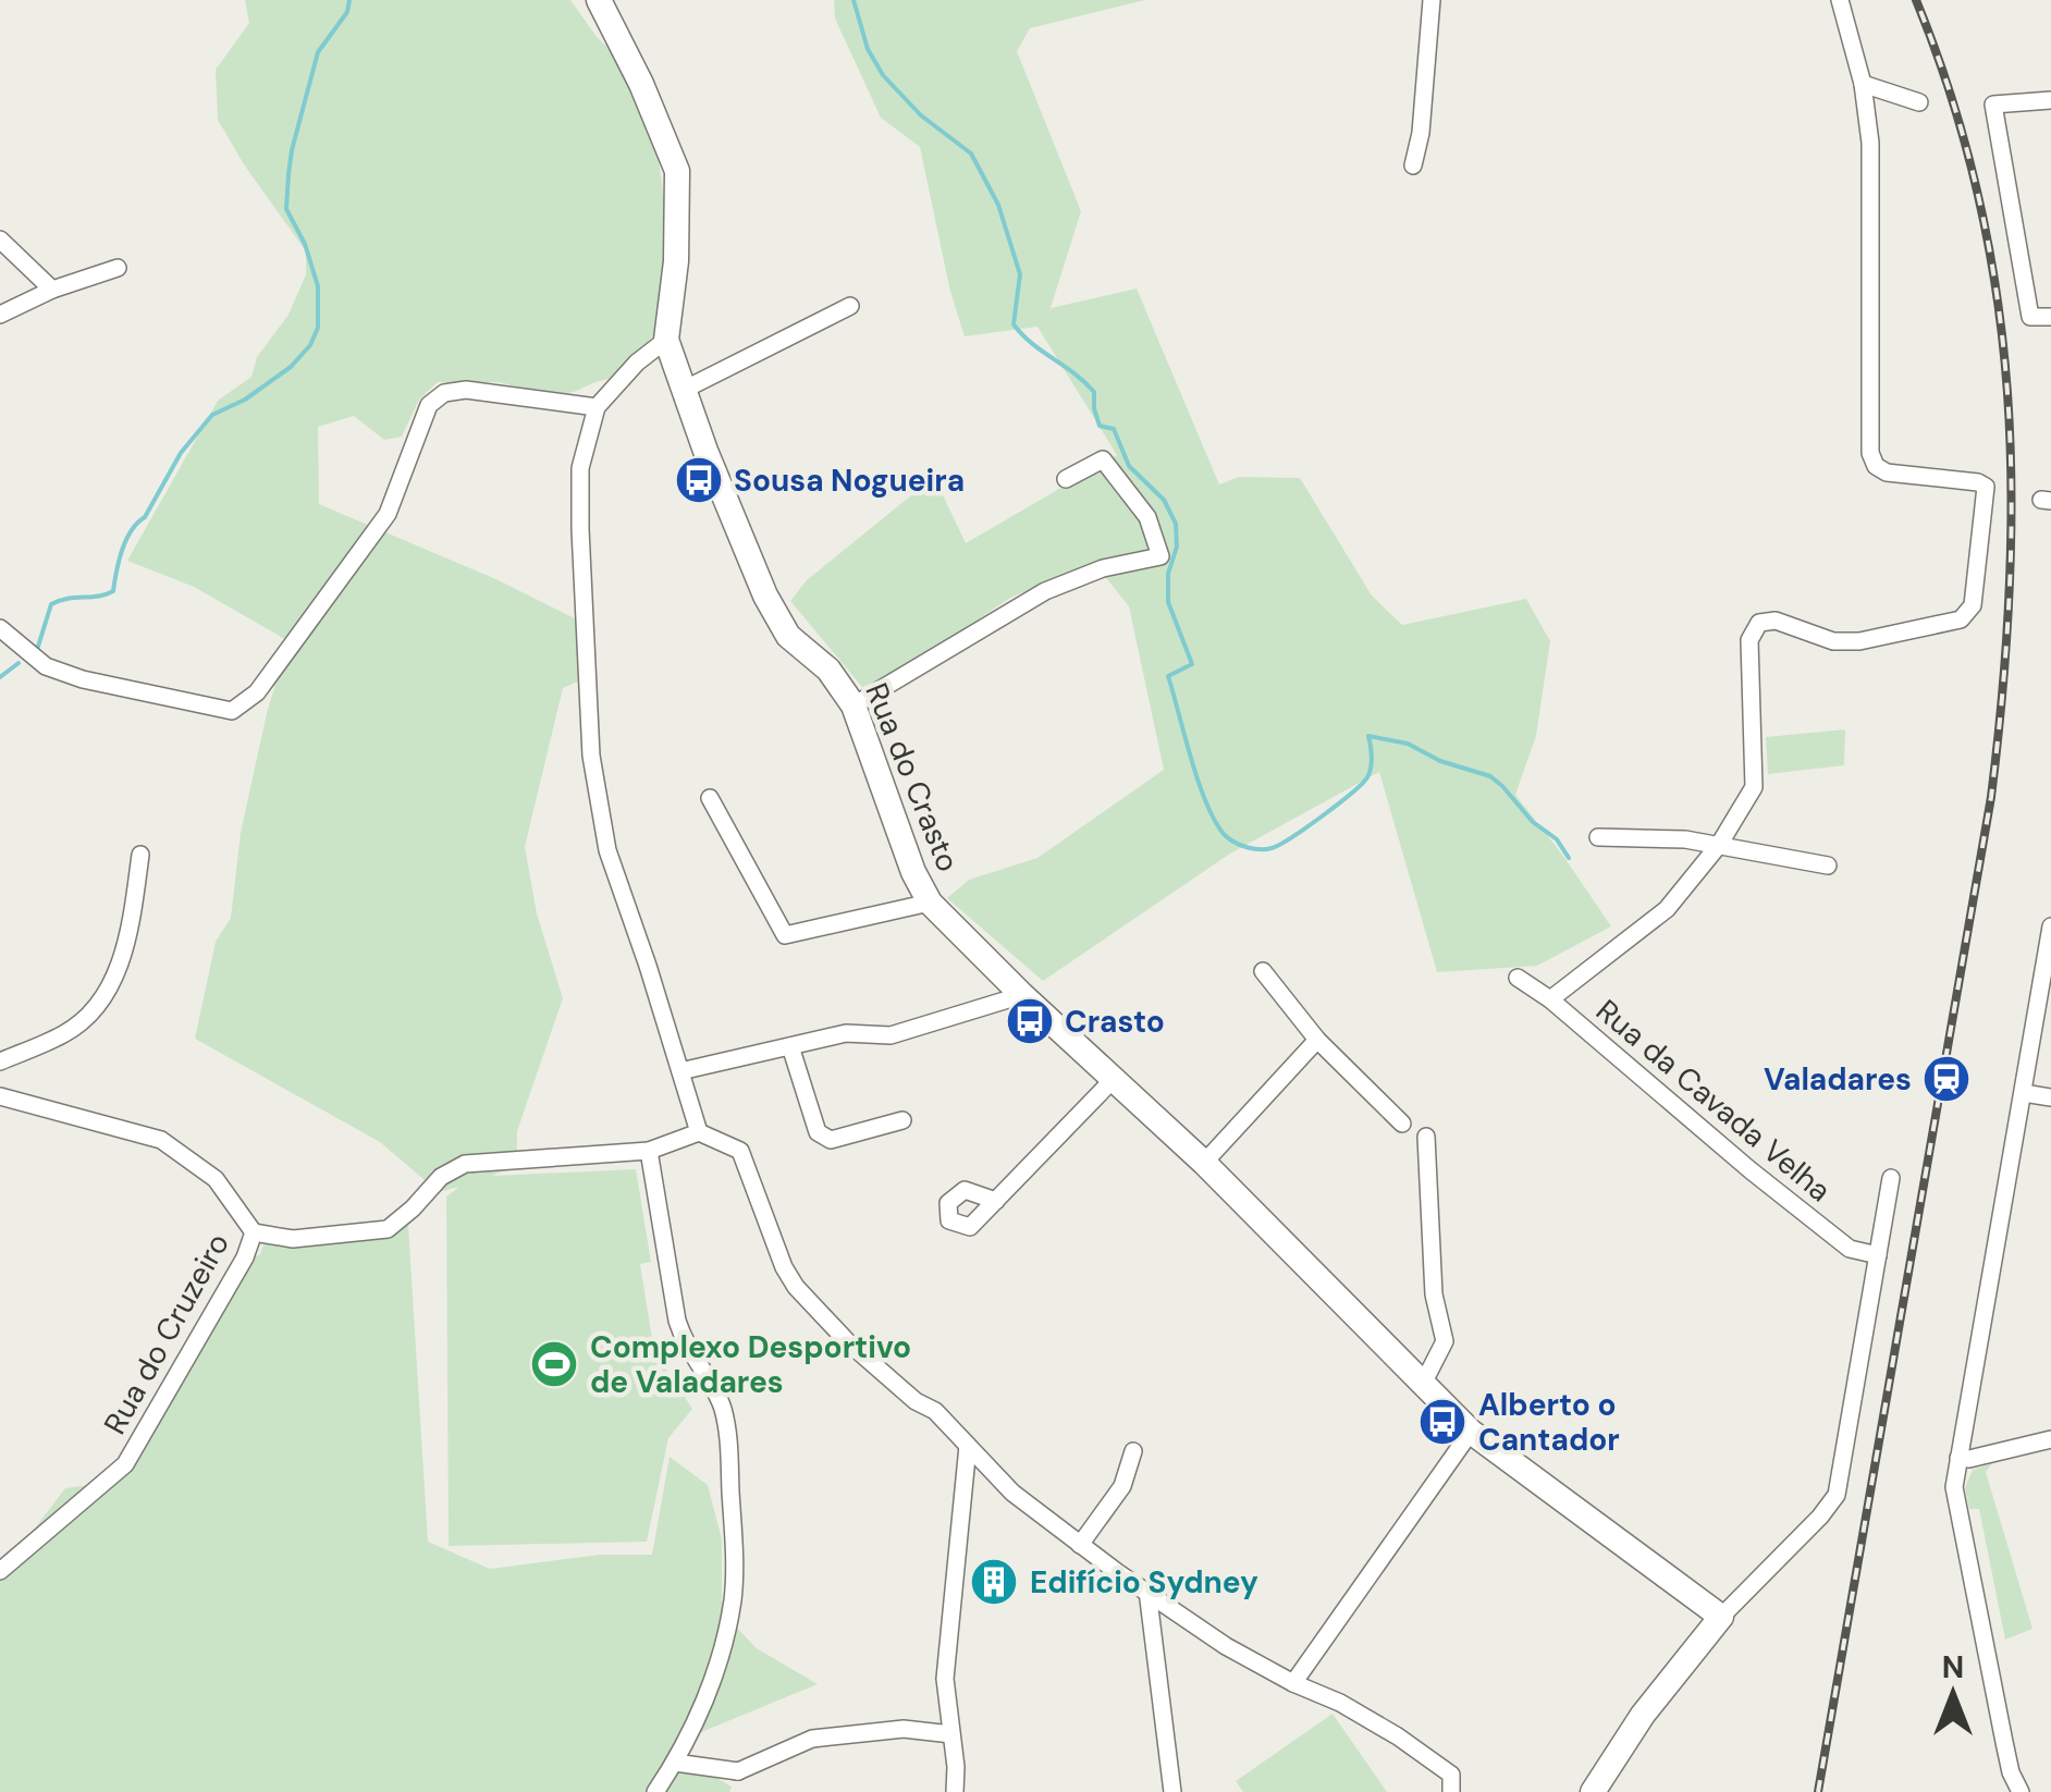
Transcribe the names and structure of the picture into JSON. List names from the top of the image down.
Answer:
{
  "streets": {
    "street": ["Rua do Crasto", "Rua da Cavada Velha", "Rua do Cruzeiro"]
  },
  "places": {
    "bus stop": ["Sousa Nogueira", "Crasto", "Alberto o Cantador"],
    "station": ["Valadares"],
    "sports": ["Complexo Desportivo de Valadares"],
    "building": ["Edifício Sydney"]
  },
  "north": "top"
}
